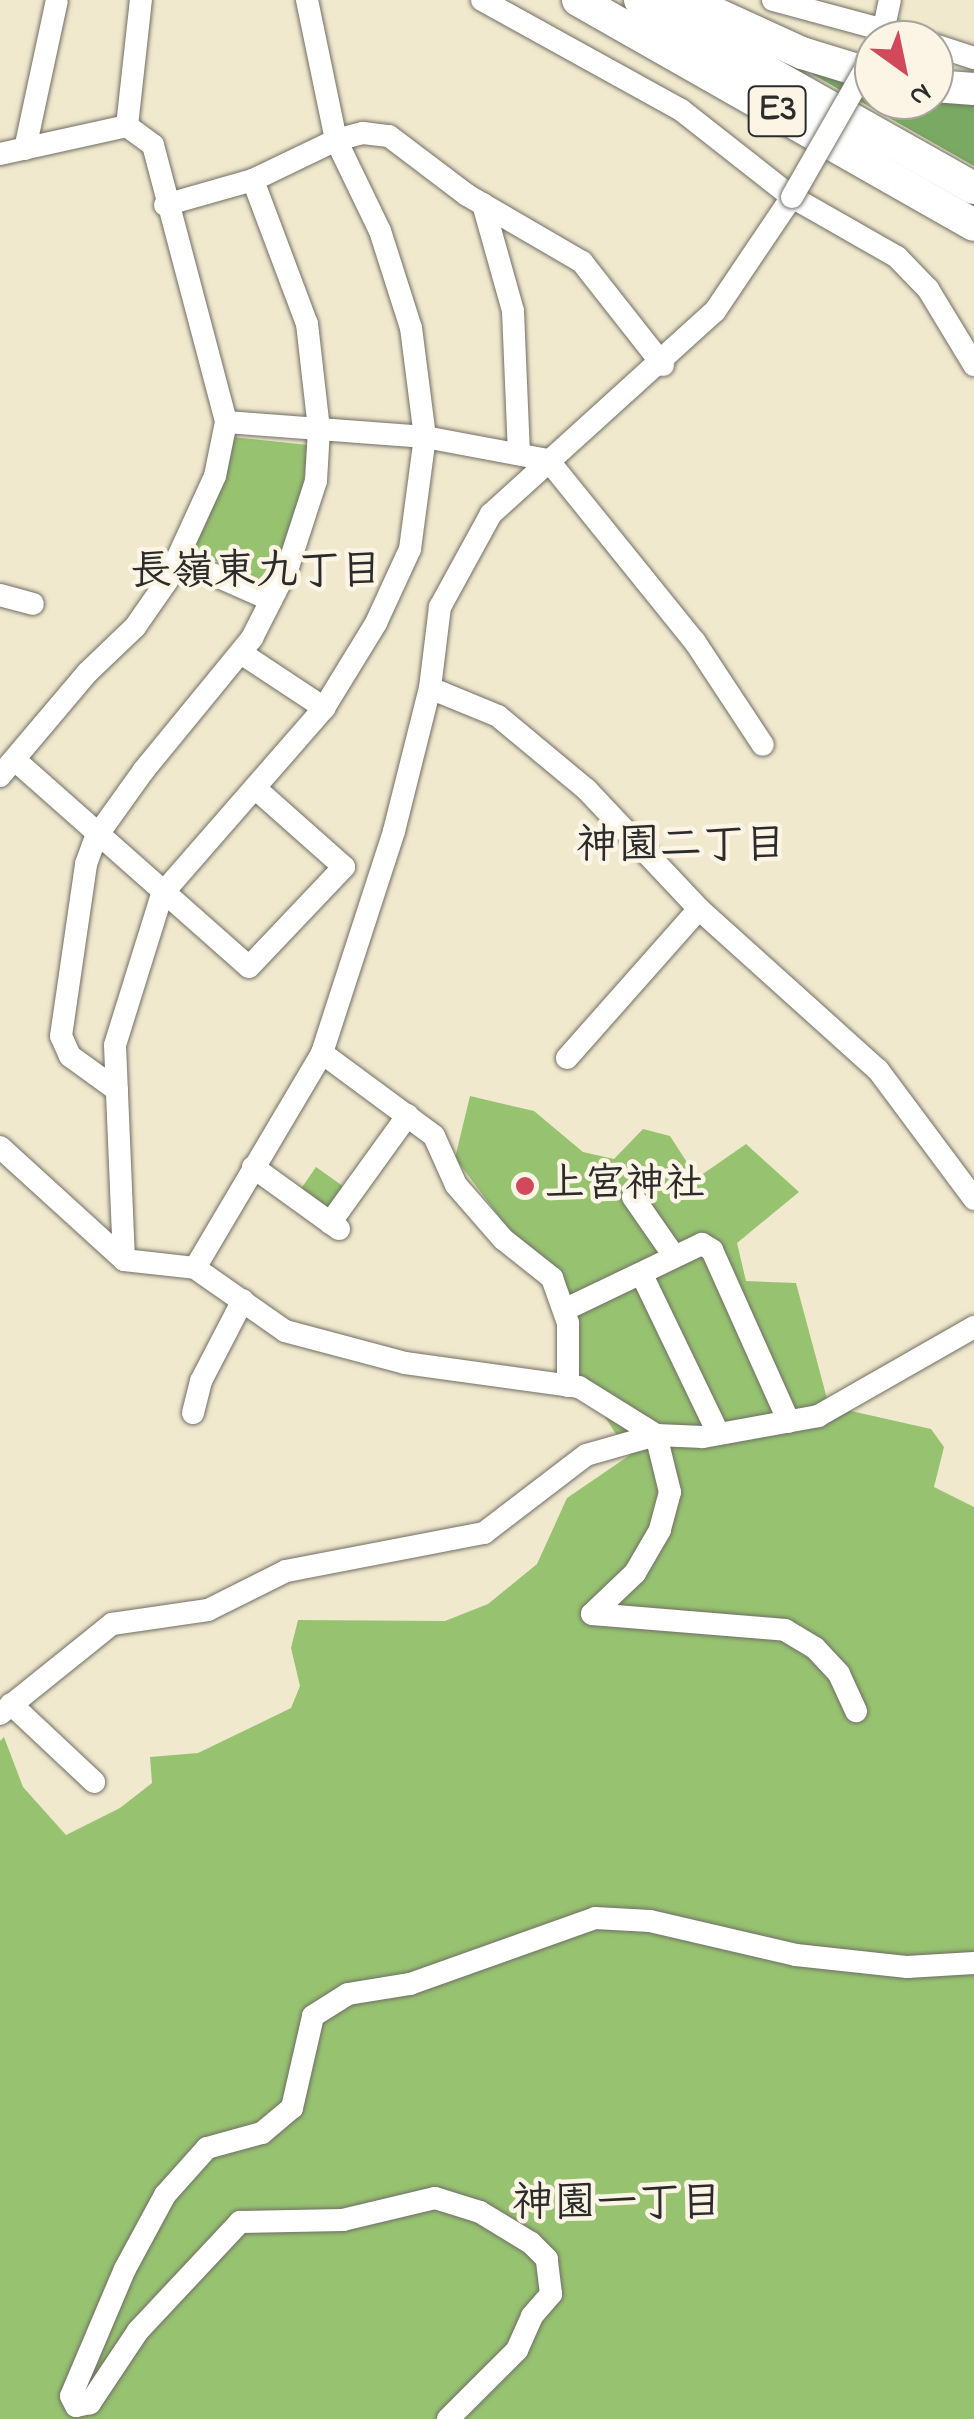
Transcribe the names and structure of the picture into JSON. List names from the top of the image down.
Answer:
{
  "streets": {
    "highway": ["E3"]
  },
  "districts": ["長嶺東九丁目", "神園二丁目", "神園一丁目"],
  "places": ["上宮神社"],
  "north": "bottom right"
}
